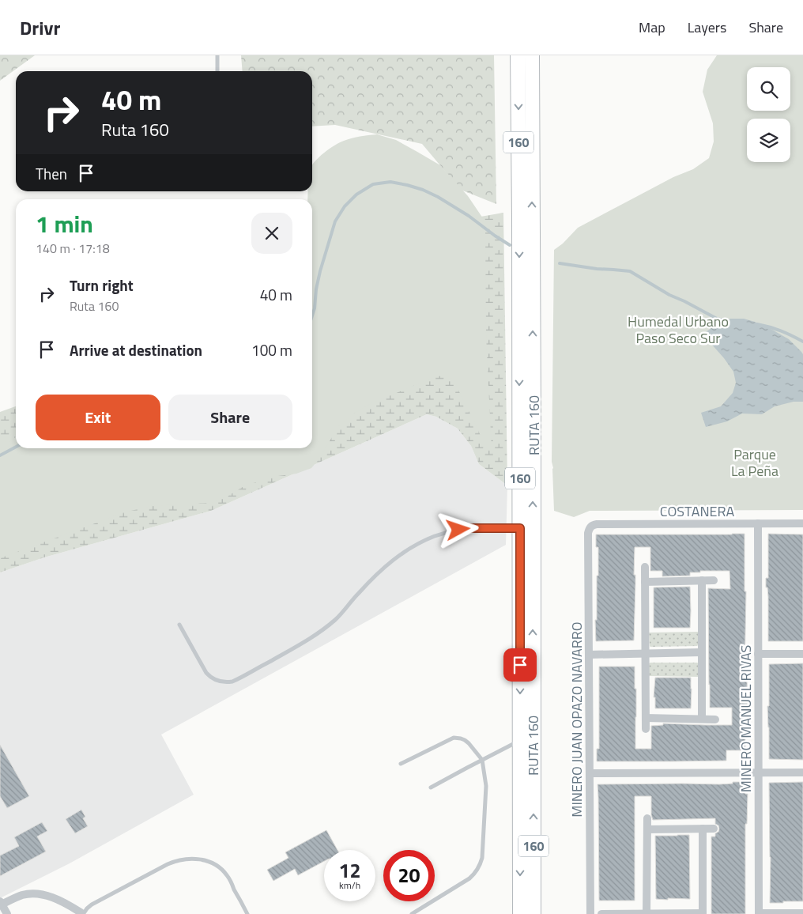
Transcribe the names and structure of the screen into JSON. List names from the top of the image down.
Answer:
{
  "streets": {
    "highway": ["160", "RUTA 160"],
    "street": ["COSTANERA", "MINERO MANUEL RIVAS", "MINERO JUAN OPAZO NAVARRO"]
  },
  "crossings": [
    ["COSTANERA", "MINERO MANUEL RIVAS"],
    ["COSTANERA", "MINERO JUAN OPAZO NAVARRO"]
  ],
  "parks": ["Humedal Urbano Paso Seco Sur", "Parque La Peña"],
  "page": {
    "header": "Drivr",
    "nav": ["Map", "Layers", "Share"],
    "turn": ["40 m", "Ruta 160"],
    "then": "Then",
    "heading": ["1 min", "140 m · 17:18"],
    "list": [
      {
        "name": "Turn right",
        "note": "Ruta 160",
        "value": "40 m"
      },
      {
        "name": "Arrive at destination",
        "value": "100 m"
      }
    ],
    "buttons": ["Exit", "Share"],
    "speed": "12 km/h",
    "limit": "20"
  }
}
